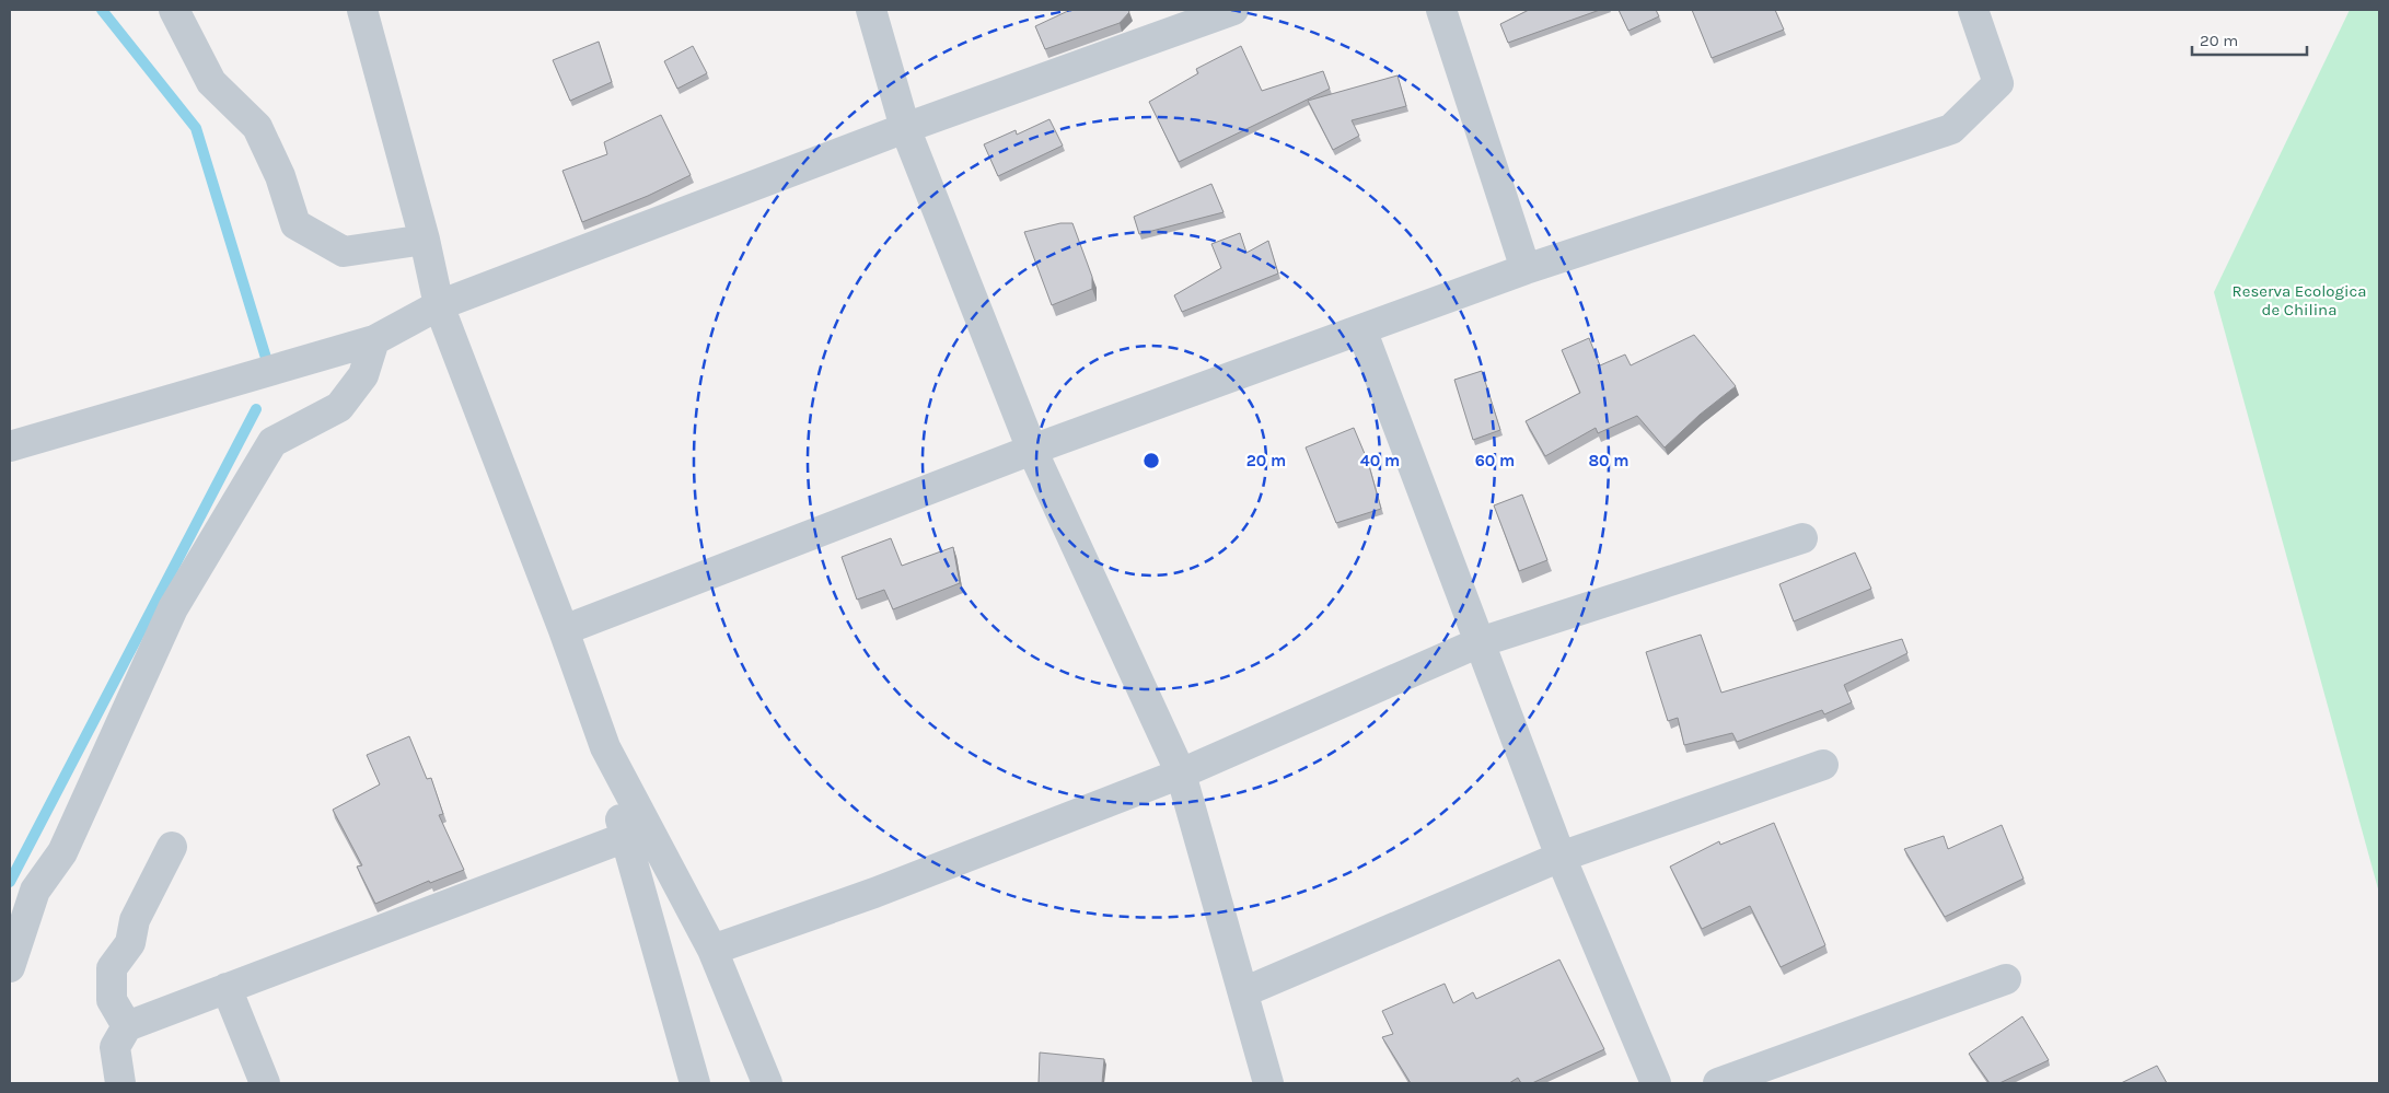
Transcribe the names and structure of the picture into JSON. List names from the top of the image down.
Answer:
{
  "parks": ["Reserva Ecologica de Chilina"],
  "scale_bar": "20 m",
  "rings": [
    "20 m",
    "40 m",
    "60 m",
    "80 m"
  ]
}
